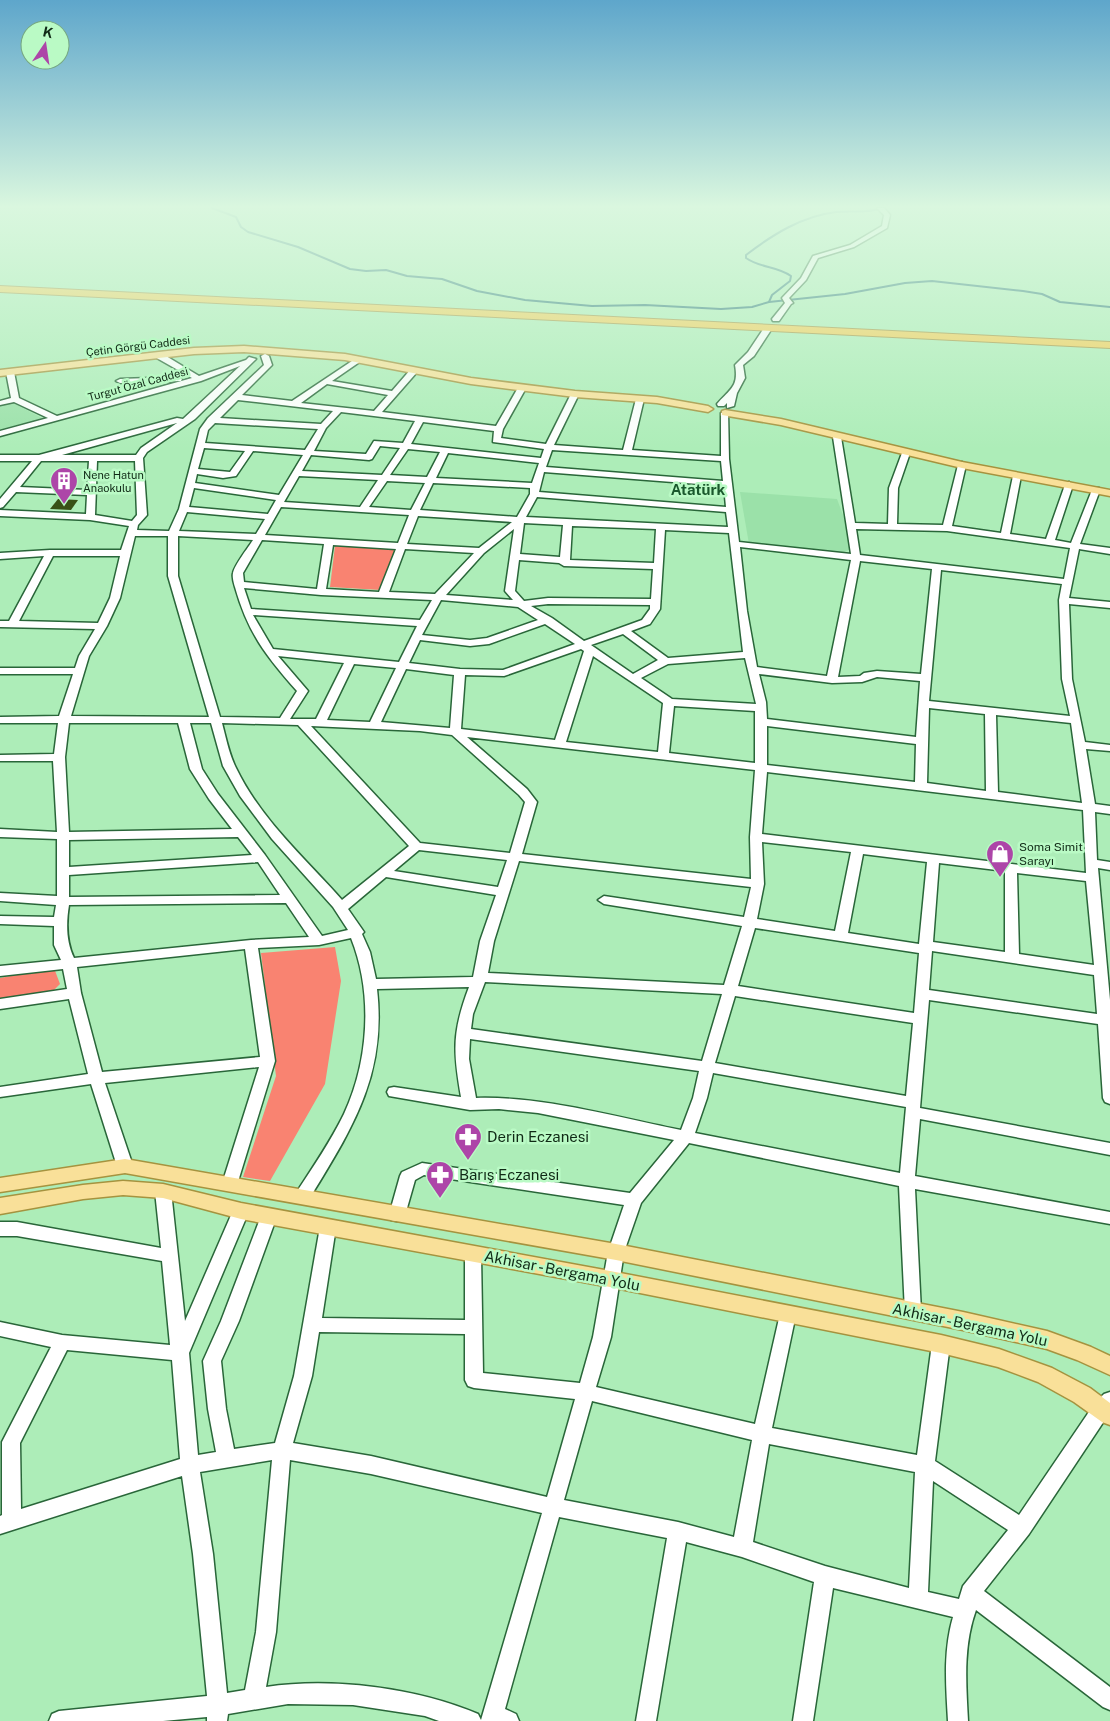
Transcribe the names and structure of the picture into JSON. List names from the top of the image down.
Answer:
{
  "streets": {
    "main road": ["Çetin Görgü Caddesi", "Akhisar - Bergama Yolu"],
    "street": ["Turgut Özal Caddesi"]
  },
  "crossings": [
    ["Çetin Görgü Caddesi", "Turgut Özal Caddesi"]
  ],
  "districts": ["Atatürk"],
  "places": {
    "building": ["Nene Hatun Anaokulu"],
    "shop": ["Soma Simit Sarayı"],
    "pharmacy": ["Derin Eczanesi", "Barış Eczanesi"]
  },
  "north": "top"
}
